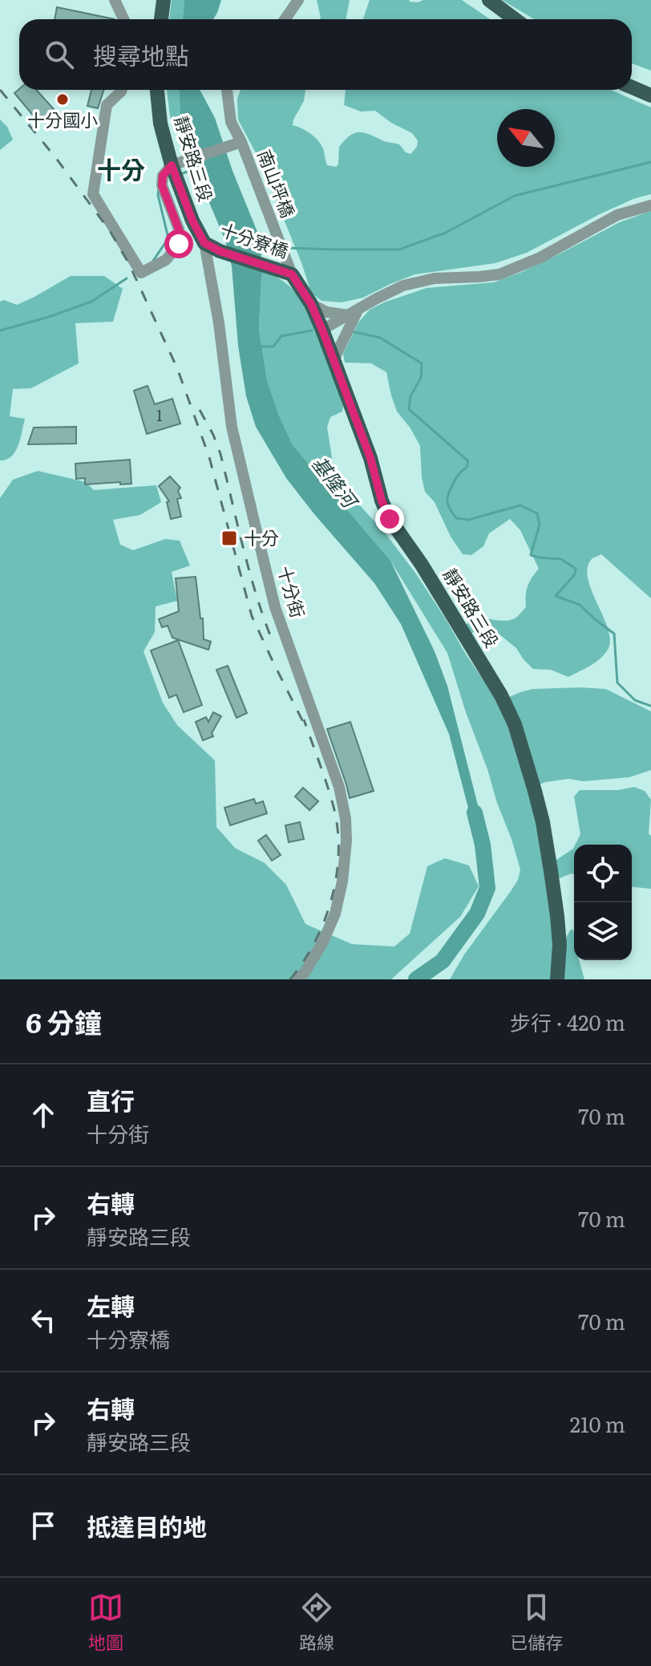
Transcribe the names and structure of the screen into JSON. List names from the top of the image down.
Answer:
{
  "streets": {
    "main road": ["靜安路三段", "十分寮橋"],
    "street": ["南山坪橋", "十分街"]
  },
  "crossings": [
    ["靜安路三段", "南山坪橋"],
    ["靜安路三段", "十分寮橋"],
    ["靜安路三段", "十分街"],
    ["南山坪橋", "十分寮橋"],
    ["十分寮橋", "十分街"]
  ],
  "districts": ["十分"],
  "water": ["基隆河"],
  "places": {
    "other": ["十分國小"],
    "transit": ["十分"]
  },
  "house_numbers": ["1"],
  "north": "top left",
  "page": {
    "search": "搜尋地點",
    "heading": ["6 分鐘", "步行 · 420 m"],
    "list": [
      ["直行", "十分街", "70 m"],
      ["右轉", "靜安路三段", "70 m"],
      ["左轉", "十分寮橋", "70 m"],
      ["右轉", "靜安路三段", "210 m"],
      "抵達目的地"
    ],
    "nav": ["地圖", "路線", "已儲存"]
  }
}
